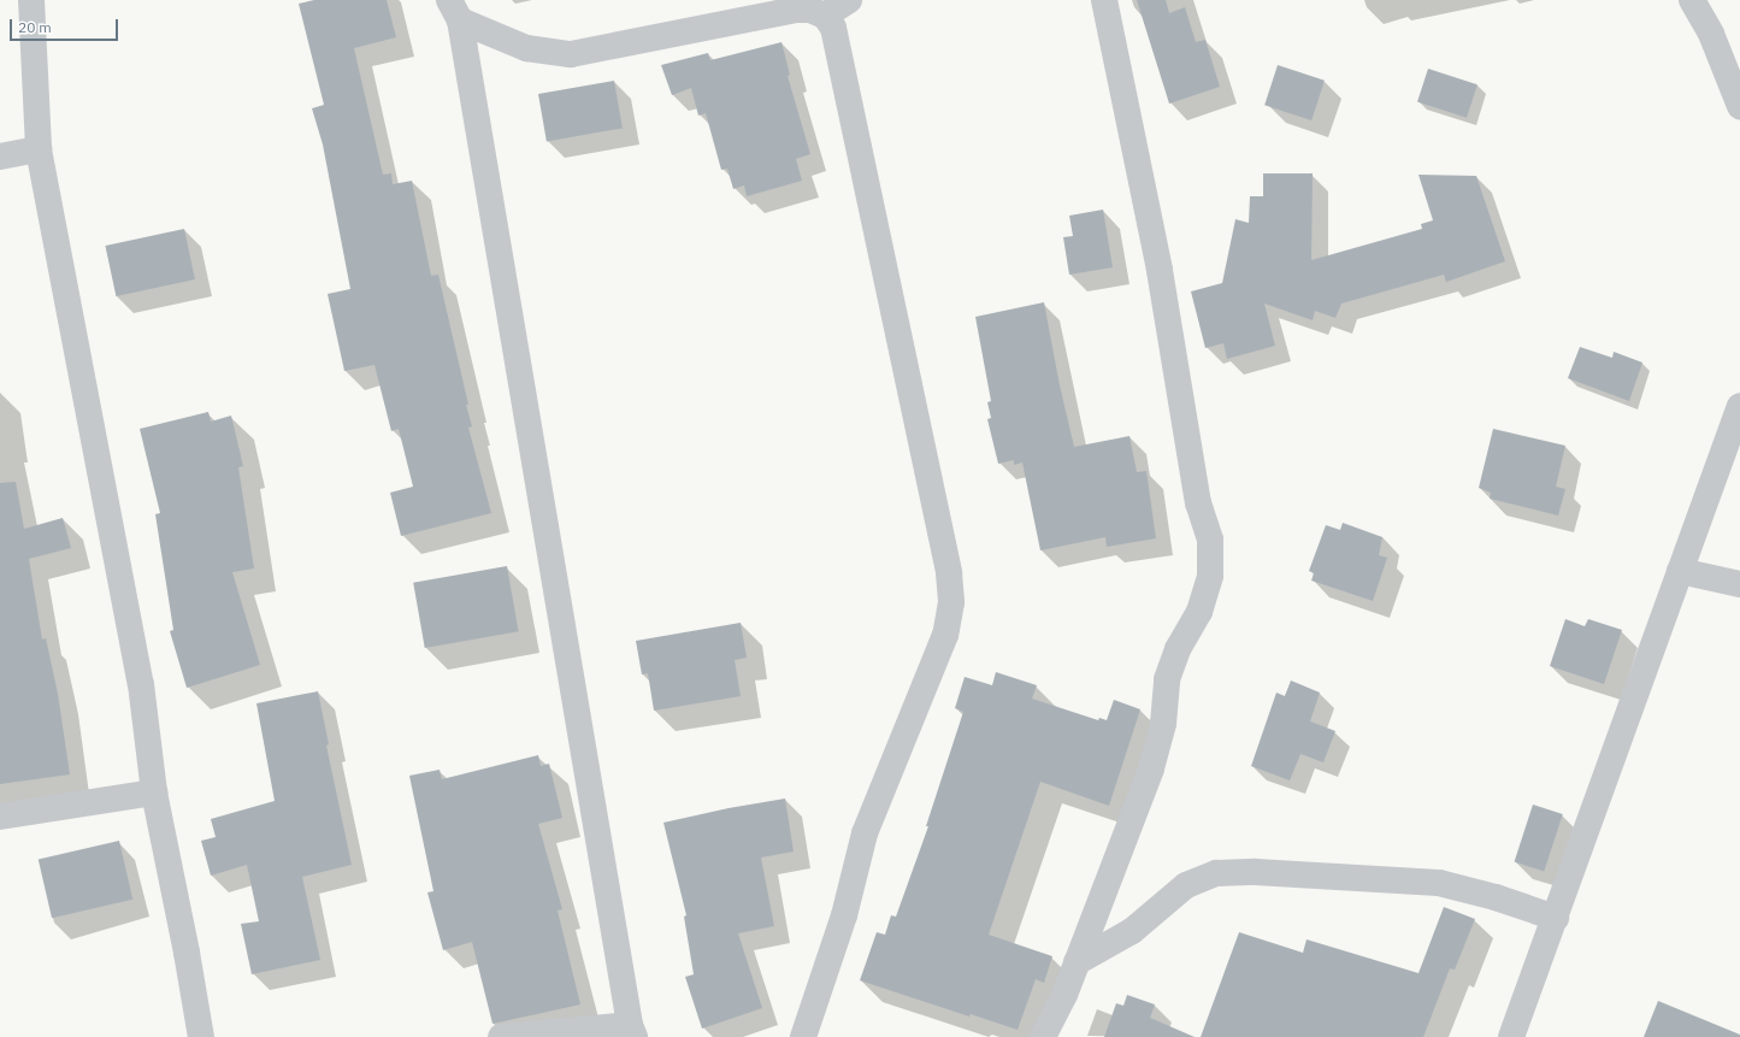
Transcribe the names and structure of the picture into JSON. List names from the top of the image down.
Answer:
{
  "scale_bar": "20 m"
}
